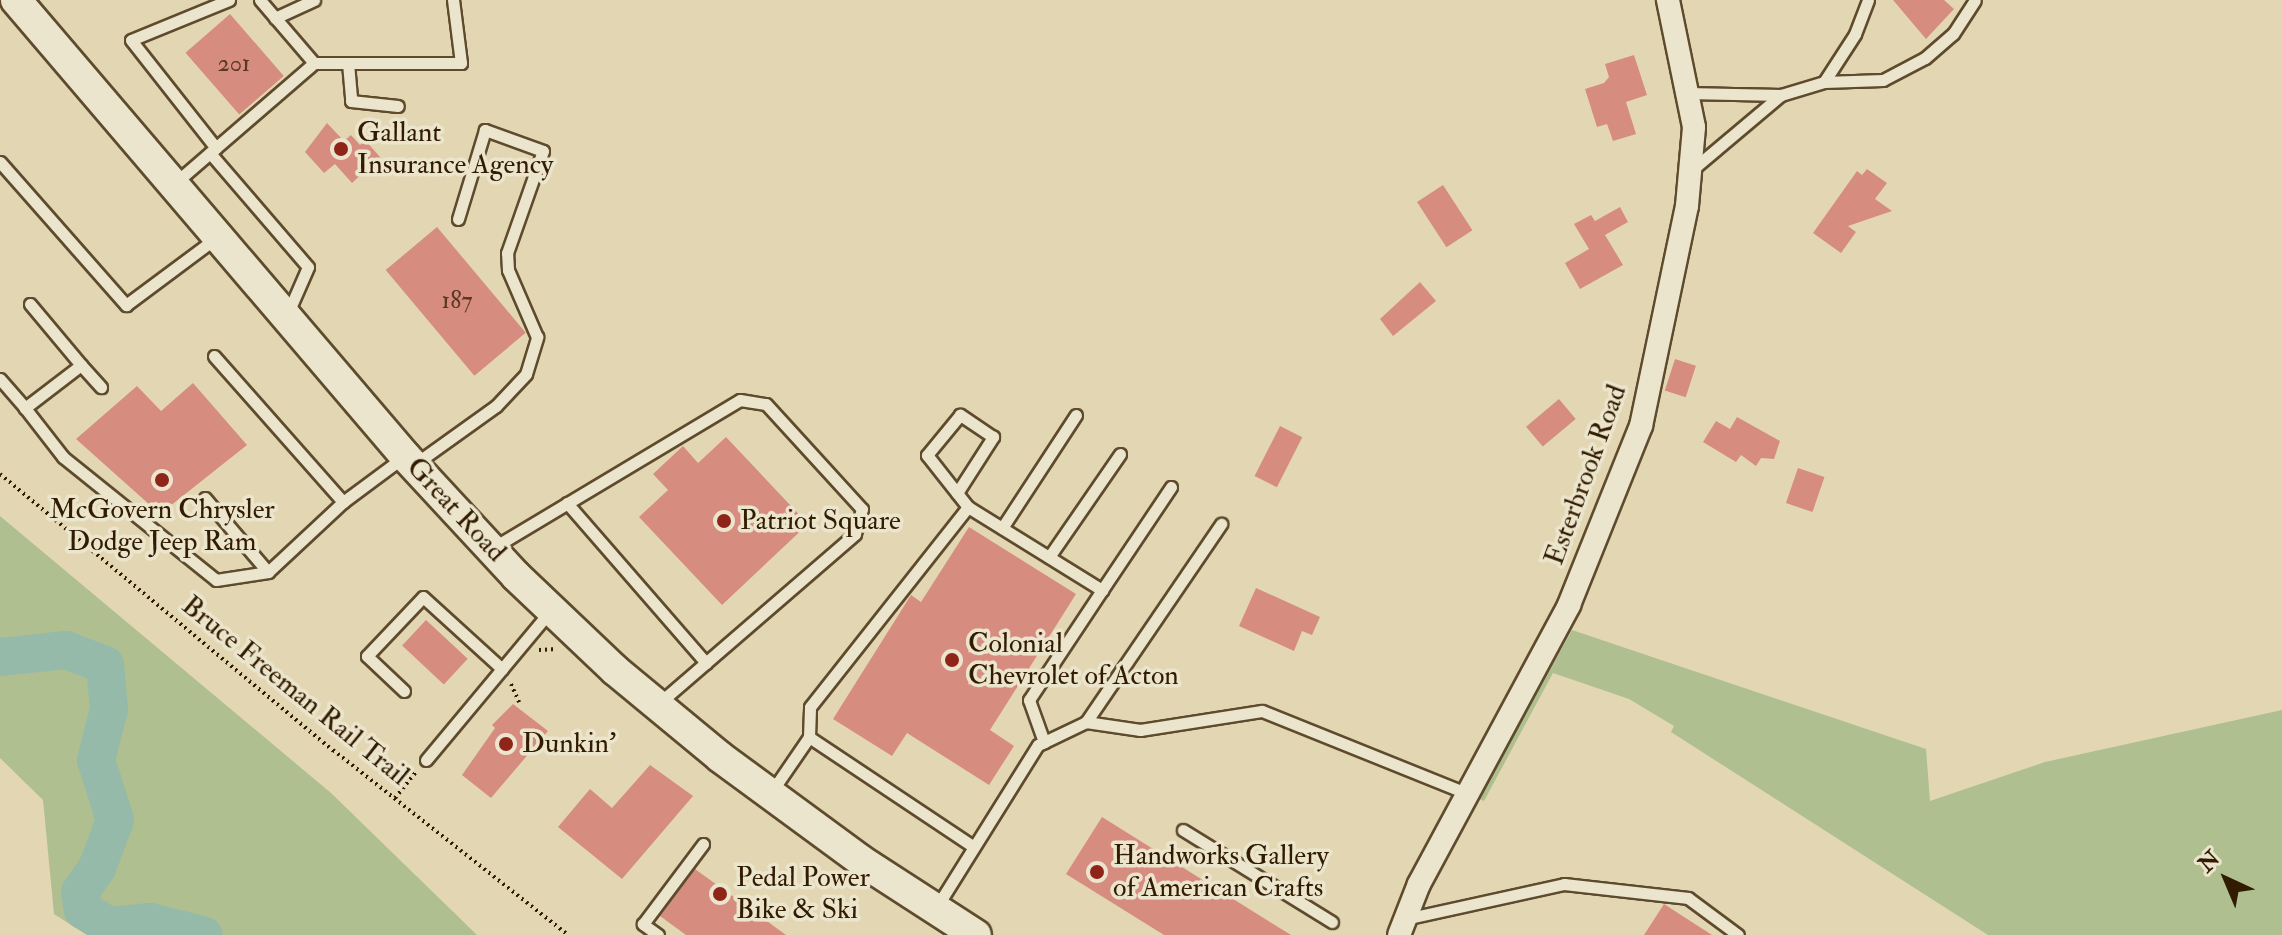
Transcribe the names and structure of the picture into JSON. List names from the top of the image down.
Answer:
{
  "streets": {
    "main road": ["Great Road"],
    "street": ["Esterbrook Road"],
    "path": ["Bruce Freeman Rail Trail"]
  },
  "places": [
    "Gallant Insurance Agency",
    "McGovern Chrysler Dodge Jeep Ram",
    "Patriot Square",
    "Colonial Chevrolet of Acton",
    "Dunkin'",
    "Handworks Gallery of American Crafts",
    "Pedal Power Bike & Ski"
  ],
  "house_numbers": ["201", "187"],
  "north": "top left"
}
